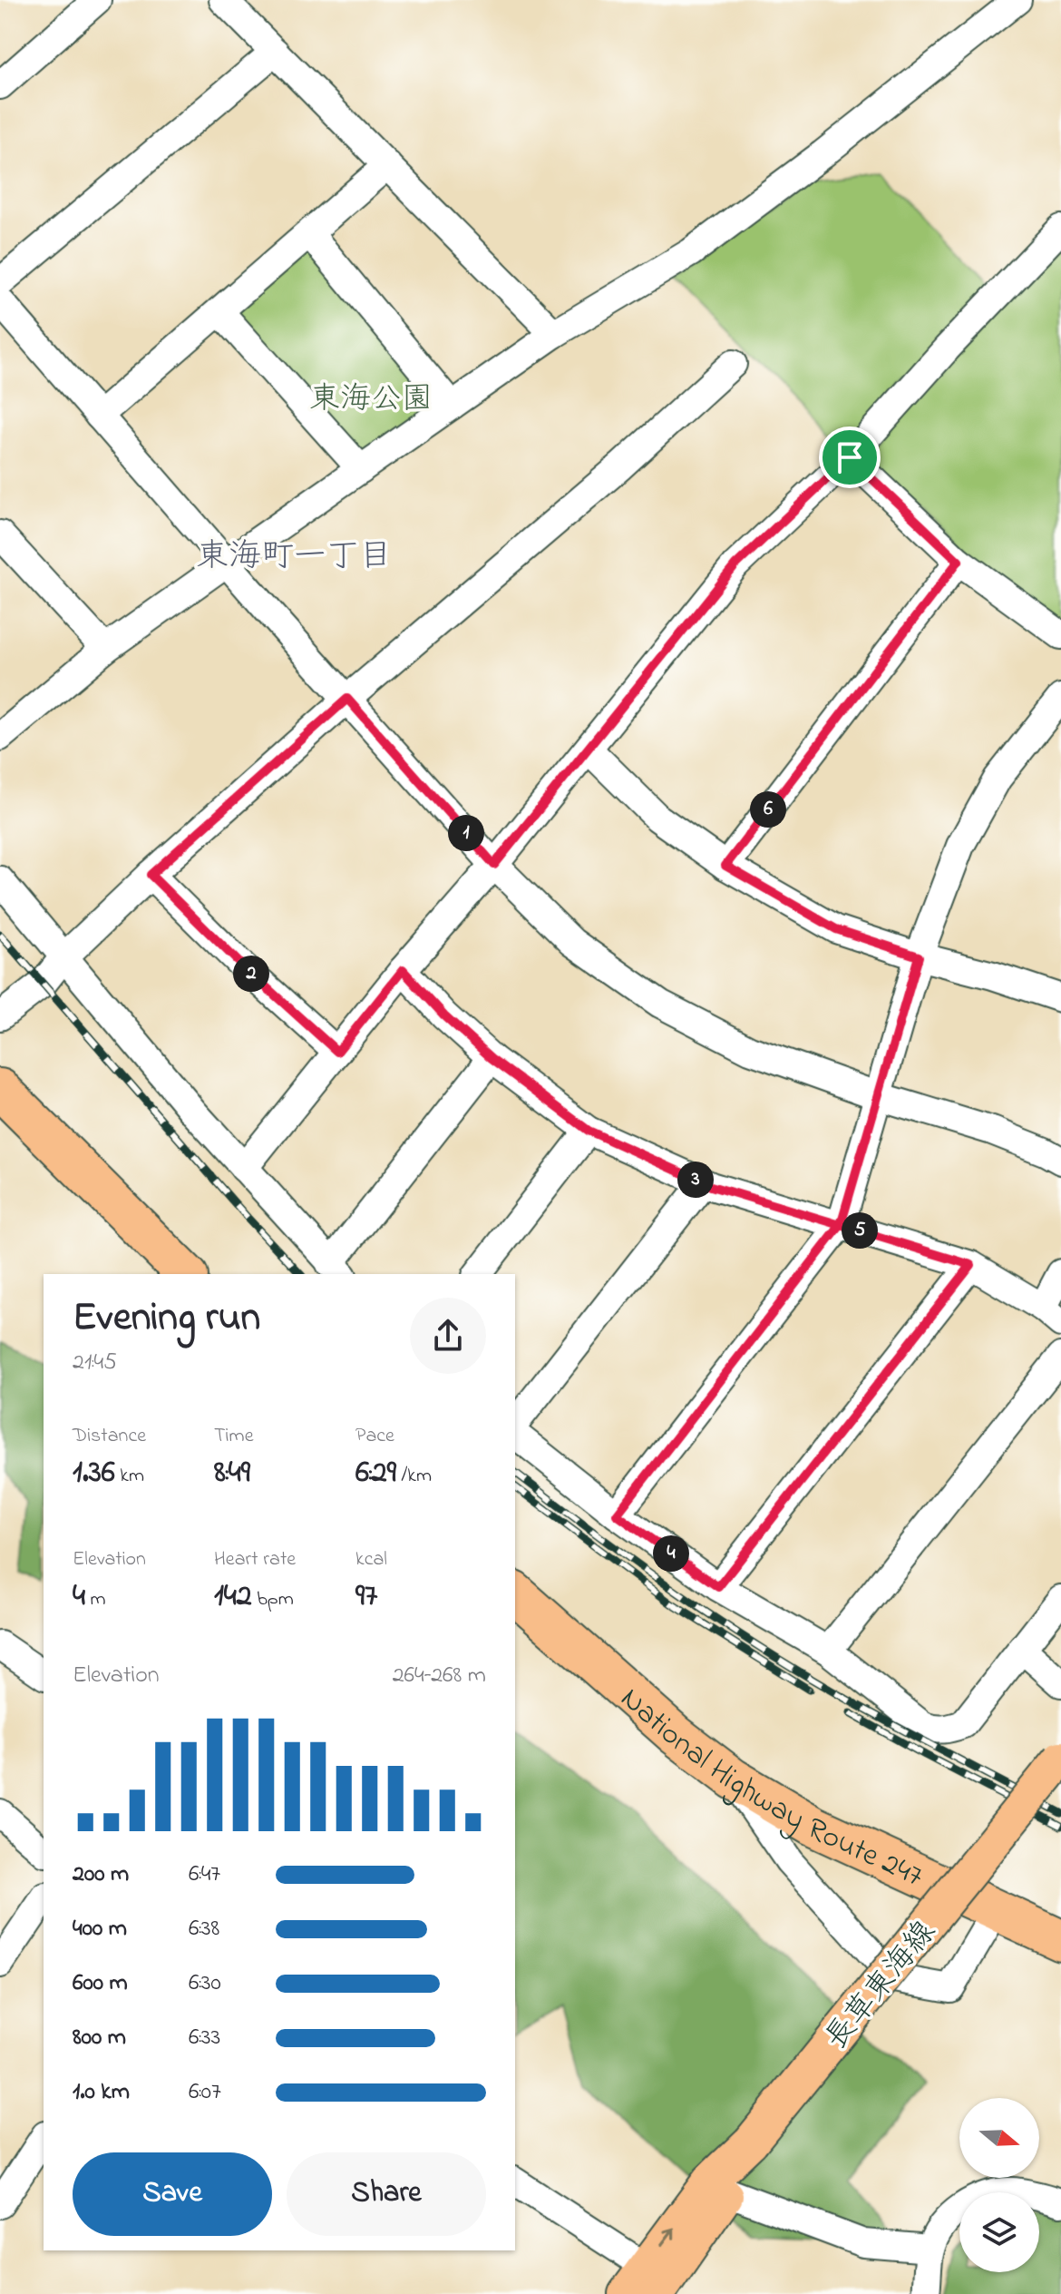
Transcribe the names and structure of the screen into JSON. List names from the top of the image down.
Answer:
{
  "streets": {
    "highway": ["National Highway Route 247"],
    "main road": ["長草東海線"]
  },
  "districts": ["東海町一丁目"],
  "parks": ["東海公園"],
  "north": "right",
  "page": {
    "pins": [
      "6",
      "1",
      "2",
      "3",
      "5",
      "4"
    ],
    "heading": ["Evening run", "21:45"],
    "stats": [
      ["Distance", "1.36 km"],
      ["Time", "8:49"],
      ["Pace", "6:29 /km"],
      ["Elevation", "4 m"],
      ["Heart rate", "142 bpm"],
      ["kcal", "97"]
    ],
    "chart": ["Elevation", "264–268 m"],
    "list": [
      {
        "name": "200 m",
        "note": "6:47"
      },
      {
        "name": "400 m",
        "note": "6:38"
      },
      {
        "name": "600 m",
        "note": "6:30"
      },
      {
        "name": "800 m",
        "note": "6:33"
      },
      {
        "name": "1.0 km",
        "note": "6:07"
      }
    ],
    "buttons": ["Save", "Share"]
  }
}
